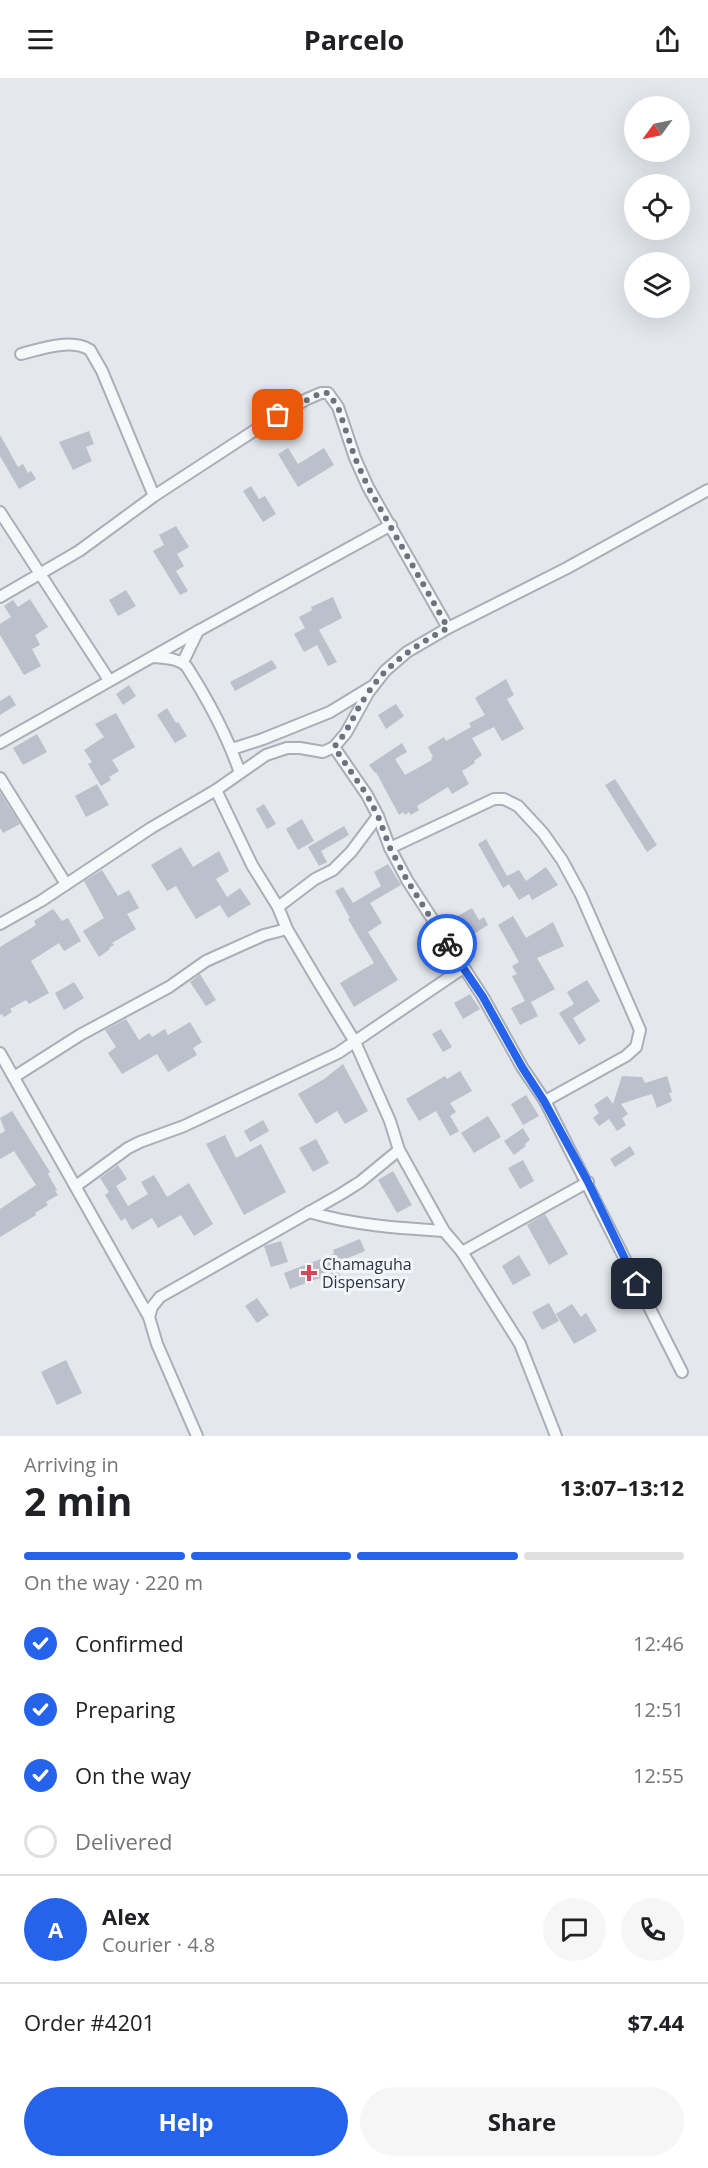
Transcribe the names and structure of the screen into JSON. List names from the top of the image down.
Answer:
{
  "places": {
    "health": ["Chamaguha Dispensary"]
  },
  "north": "bottom left",
  "page": {
    "header": "Parcelo",
    "heading": ["2 min", "Arriving in", "13:07–13:12"],
    "panel": [
      "Alex",
      "Courier · 4.8",
      "Order #4201",
      "$7.44"
    ],
    "bar": "On the way · 220 m",
    "list": [
      ["Confirmed", "12:46"],
      ["Preparing", "12:51"],
      ["On the way", "12:55"],
      "Delivered"
    ],
    "round": "A",
    "buttons": ["Help", "Share"]
  }
}
